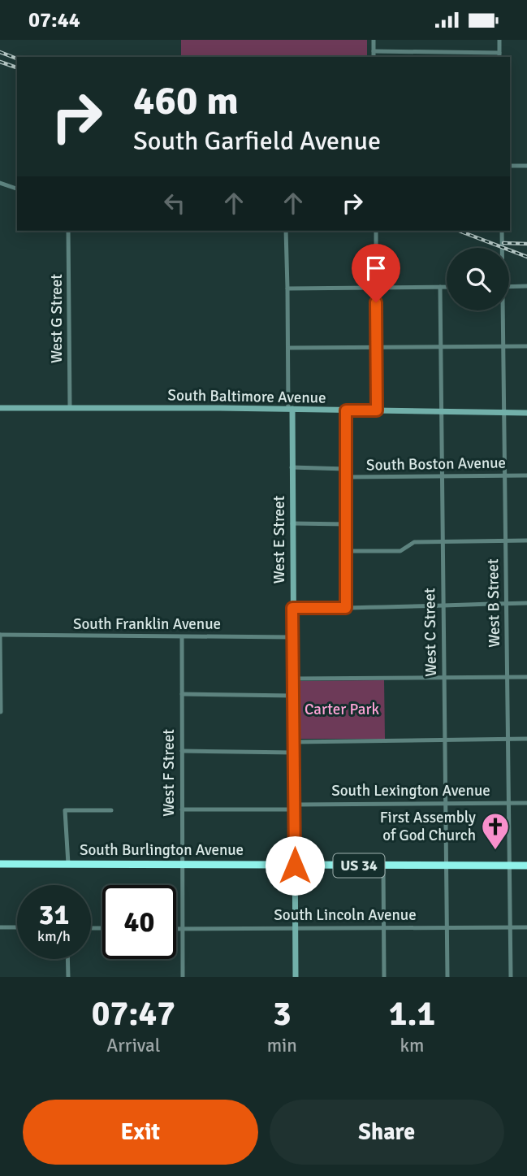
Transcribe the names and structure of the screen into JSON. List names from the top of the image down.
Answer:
{
  "streets": {
    "highway": ["South Burlington Avenue", "US 34"],
    "street": [
      "West G Street",
      "South Baltimore Avenue",
      "South Boston Avenue",
      "West E Street",
      "West B Street",
      "South Franklin Avenue",
      "West C Street",
      "West F Street",
      "South Lexington Avenue",
      "South Lincoln Avenue"
    ]
  },
  "crossings": [
    ["West G Street", "South Baltimore Avenue"],
    ["South Baltimore Avenue", "West E Street"],
    ["South Baltimore Avenue", "West B Street"],
    ["South Baltimore Avenue", "West C Street"],
    ["South Boston Avenue", "West E Street"],
    ["South Boston Avenue", "West B Street"],
    ["South Boston Avenue", "West C Street"],
    ["West E Street", "South Franklin Avenue"],
    ["West E Street", "South Lexington Avenue"],
    ["West E Street", "South Burlington Avenue"],
    ["West E Street", "South Lincoln Avenue"],
    ["West B Street", "South Lexington Avenue"],
    ["West B Street", "South Burlington Avenue"],
    ["West B Street", "South Lincoln Avenue"],
    ["South Franklin Avenue", "West F Street"],
    ["West C Street", "South Lexington Avenue"],
    ["West C Street", "South Burlington Avenue"],
    ["West C Street", "South Lincoln Avenue"],
    ["West F Street", "South Lexington Avenue"],
    ["West F Street", "South Burlington Avenue"],
    ["West F Street", "South Lincoln Avenue"]
  ],
  "parks": ["Carter Park"],
  "places": {
    "church": ["First Assembly of God Church"]
  },
  "page": {
    "status": "07:44",
    "turn": ["460 m", "South Garfield Avenue"],
    "speed": "31 km/h",
    "limit": "40",
    "eta": [
      "07:47",
      "Arrival",
      "3",
      "min",
      "1.1",
      "km"
    ],
    "buttons": ["Exit", "Share"]
  }
}
